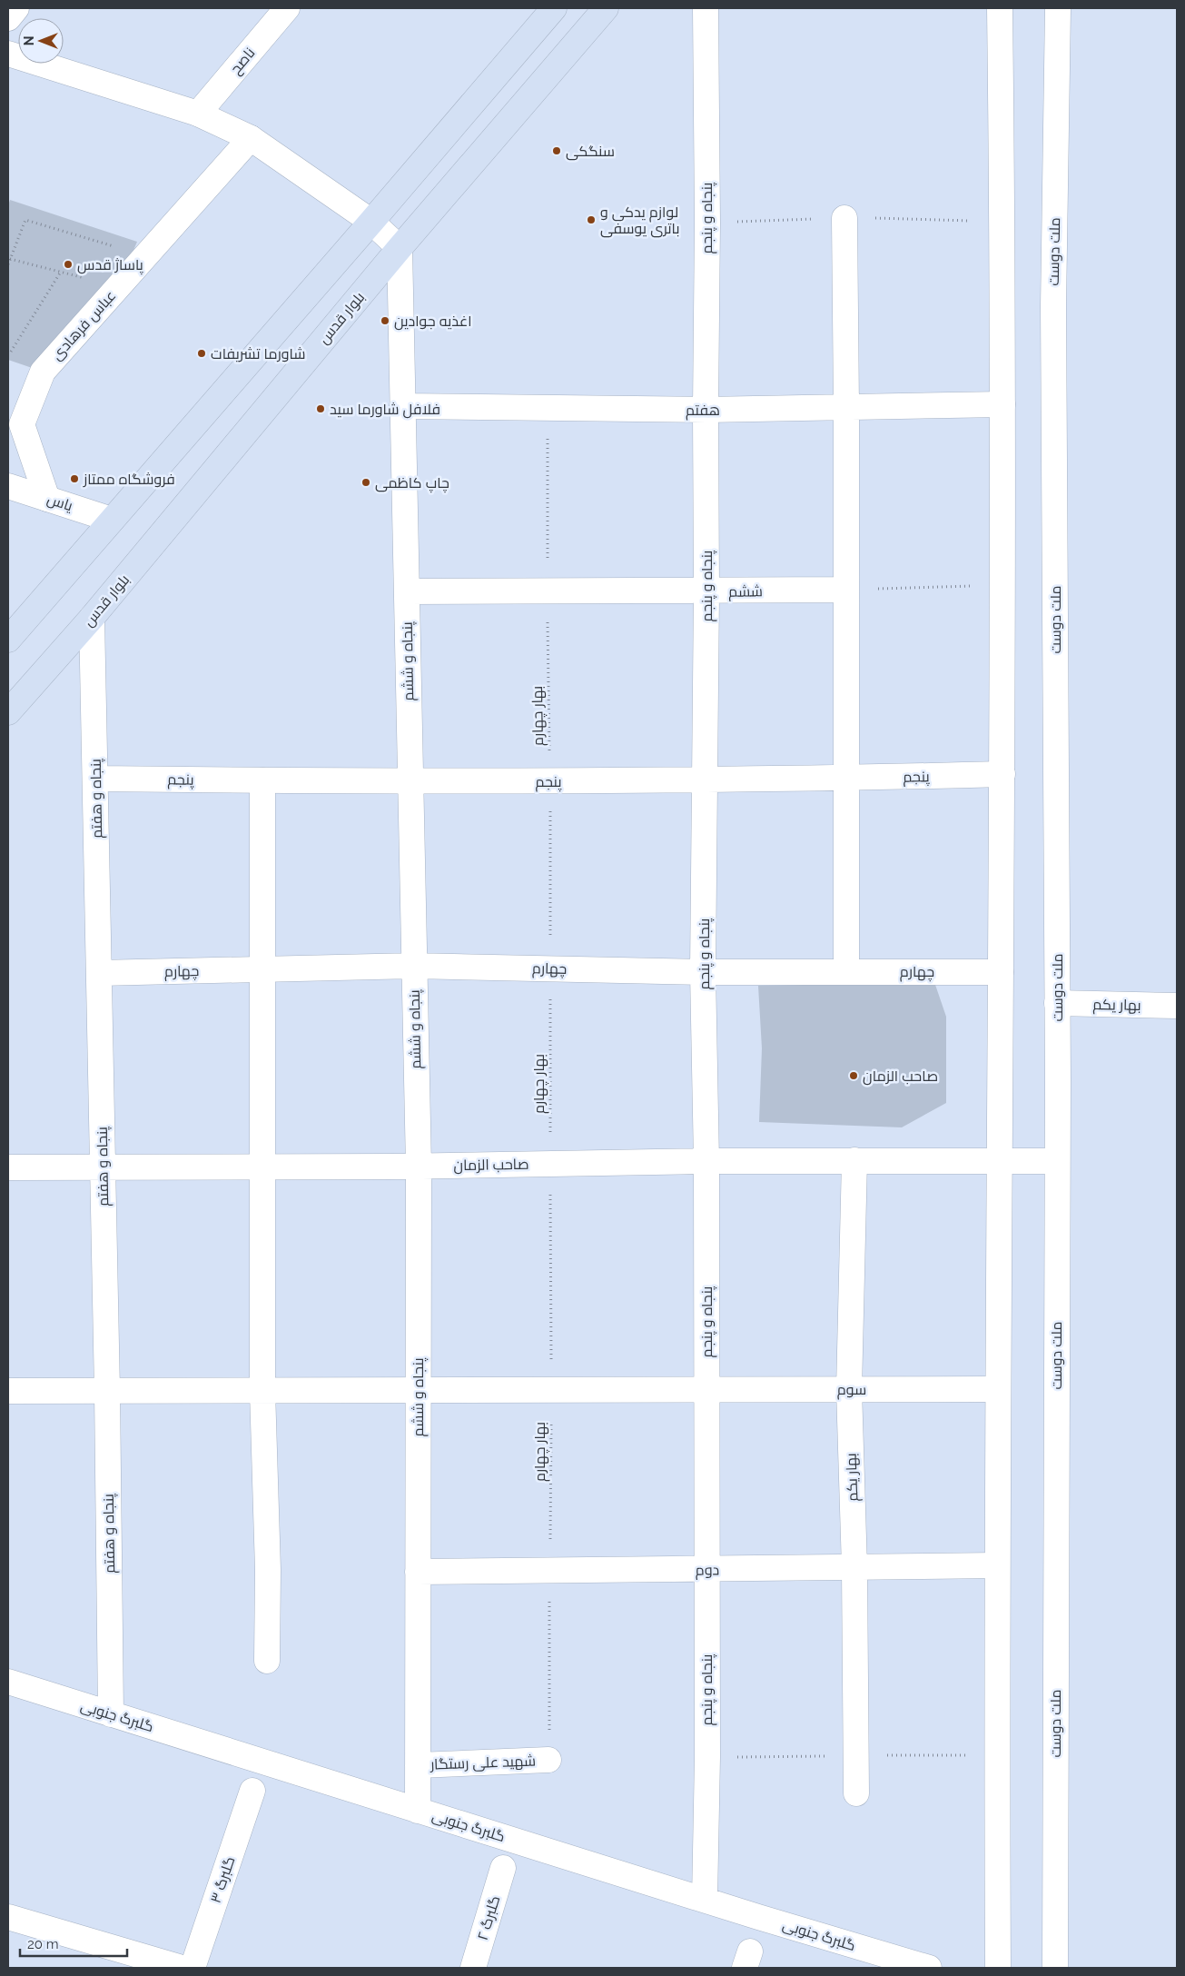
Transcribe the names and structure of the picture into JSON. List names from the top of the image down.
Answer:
{
  "streets": {
    "main road": ["بلوار قدس"],
    "street": [
      "ناصح",
      "پنجاه و پنجم",
      "ملت دوست",
      "عباس فرهادی",
      "هفتم",
      "یاس",
      "ششم",
      "پنجاه و ششم",
      "پنجم",
      "پنجاه و هفتم",
      "چهارم",
      "بهار یکم",
      "صاحب الزمان",
      "سوم",
      "دوم",
      "گلبرگ جنوبی",
      "شهید علی رستگار",
      "گلبرگ ۳",
      "گلبرگ ۲"
    ],
    "path": ["بهار چهارم"]
  },
  "crossings": [
    ["پنجاه و پنجم", "هفتم"],
    ["پنجاه و پنجم", "ششم"],
    ["پنجاه و پنجم", "پنجم"],
    ["پنجاه و پنجم", "چهارم"],
    ["پنجاه و پنجم", "صاحب الزمان"],
    ["پنجاه و پنجم", "سوم"],
    ["پنجاه و پنجم", "دوم"],
    ["پنجاه و پنجم", "گلبرگ جنوبی"],
    ["ملت دوست", "بهار یکم"],
    ["ملت دوست", "صاحب الزمان"],
    ["بلوار قدس", "پنجاه و ششم"],
    ["بلوار قدس", "پنجاه و هفتم"],
    ["عباس فرهادی", "یاس"],
    ["هفتم", "پنجاه و ششم"],
    ["هفتم", "بهار چهارم"],
    ["ششم", "پنجاه و ششم"],
    ["ششم", "بهار چهارم"],
    ["پنجاه و ششم", "پنجم"],
    ["پنجاه و ششم", "چهارم"],
    ["پنجاه و ششم", "صاحب الزمان"],
    ["پنجاه و ششم", "سوم"],
    ["پنجاه و ششم", "دوم"],
    ["پنجاه و ششم", "گلبرگ جنوبی"],
    ["پنجاه و ششم", "شهید علی رستگار"],
    ["بهار چهارم", "پنجم"],
    ["بهار چهارم", "چهارم"],
    ["بهار چهارم", "صاحب الزمان"],
    ["بهار چهارم", "سوم"],
    ["بهار چهارم", "دوم"],
    ["بهار چهارم", "شهید علی رستگار"],
    ["پنجم", "پنجاه و هفتم"],
    ["پنجاه و هفتم", "چهارم"],
    ["پنجاه و هفتم", "صاحب الزمان"],
    ["پنجاه و هفتم", "سوم"],
    ["پنجاه و هفتم", "گلبرگ جنوبی"],
    ["بهار یکم", "صاحب الزمان"],
    ["بهار یکم", "سوم"],
    ["بهار یکم", "دوم"]
  ],
  "places": [
    "سنگکی",
    "لوازم یدکی و باتری یوسفی",
    "پاساژ قدس",
    "اغذیه جوادین",
    "شاورما تشریفات",
    "فلافل شاورما سید",
    "فروشگاه ممتاز",
    "چاپ كاظمى",
    "صاحب الزمان"
  ],
  "scale_bar": "20 m",
  "north": "left"
}
